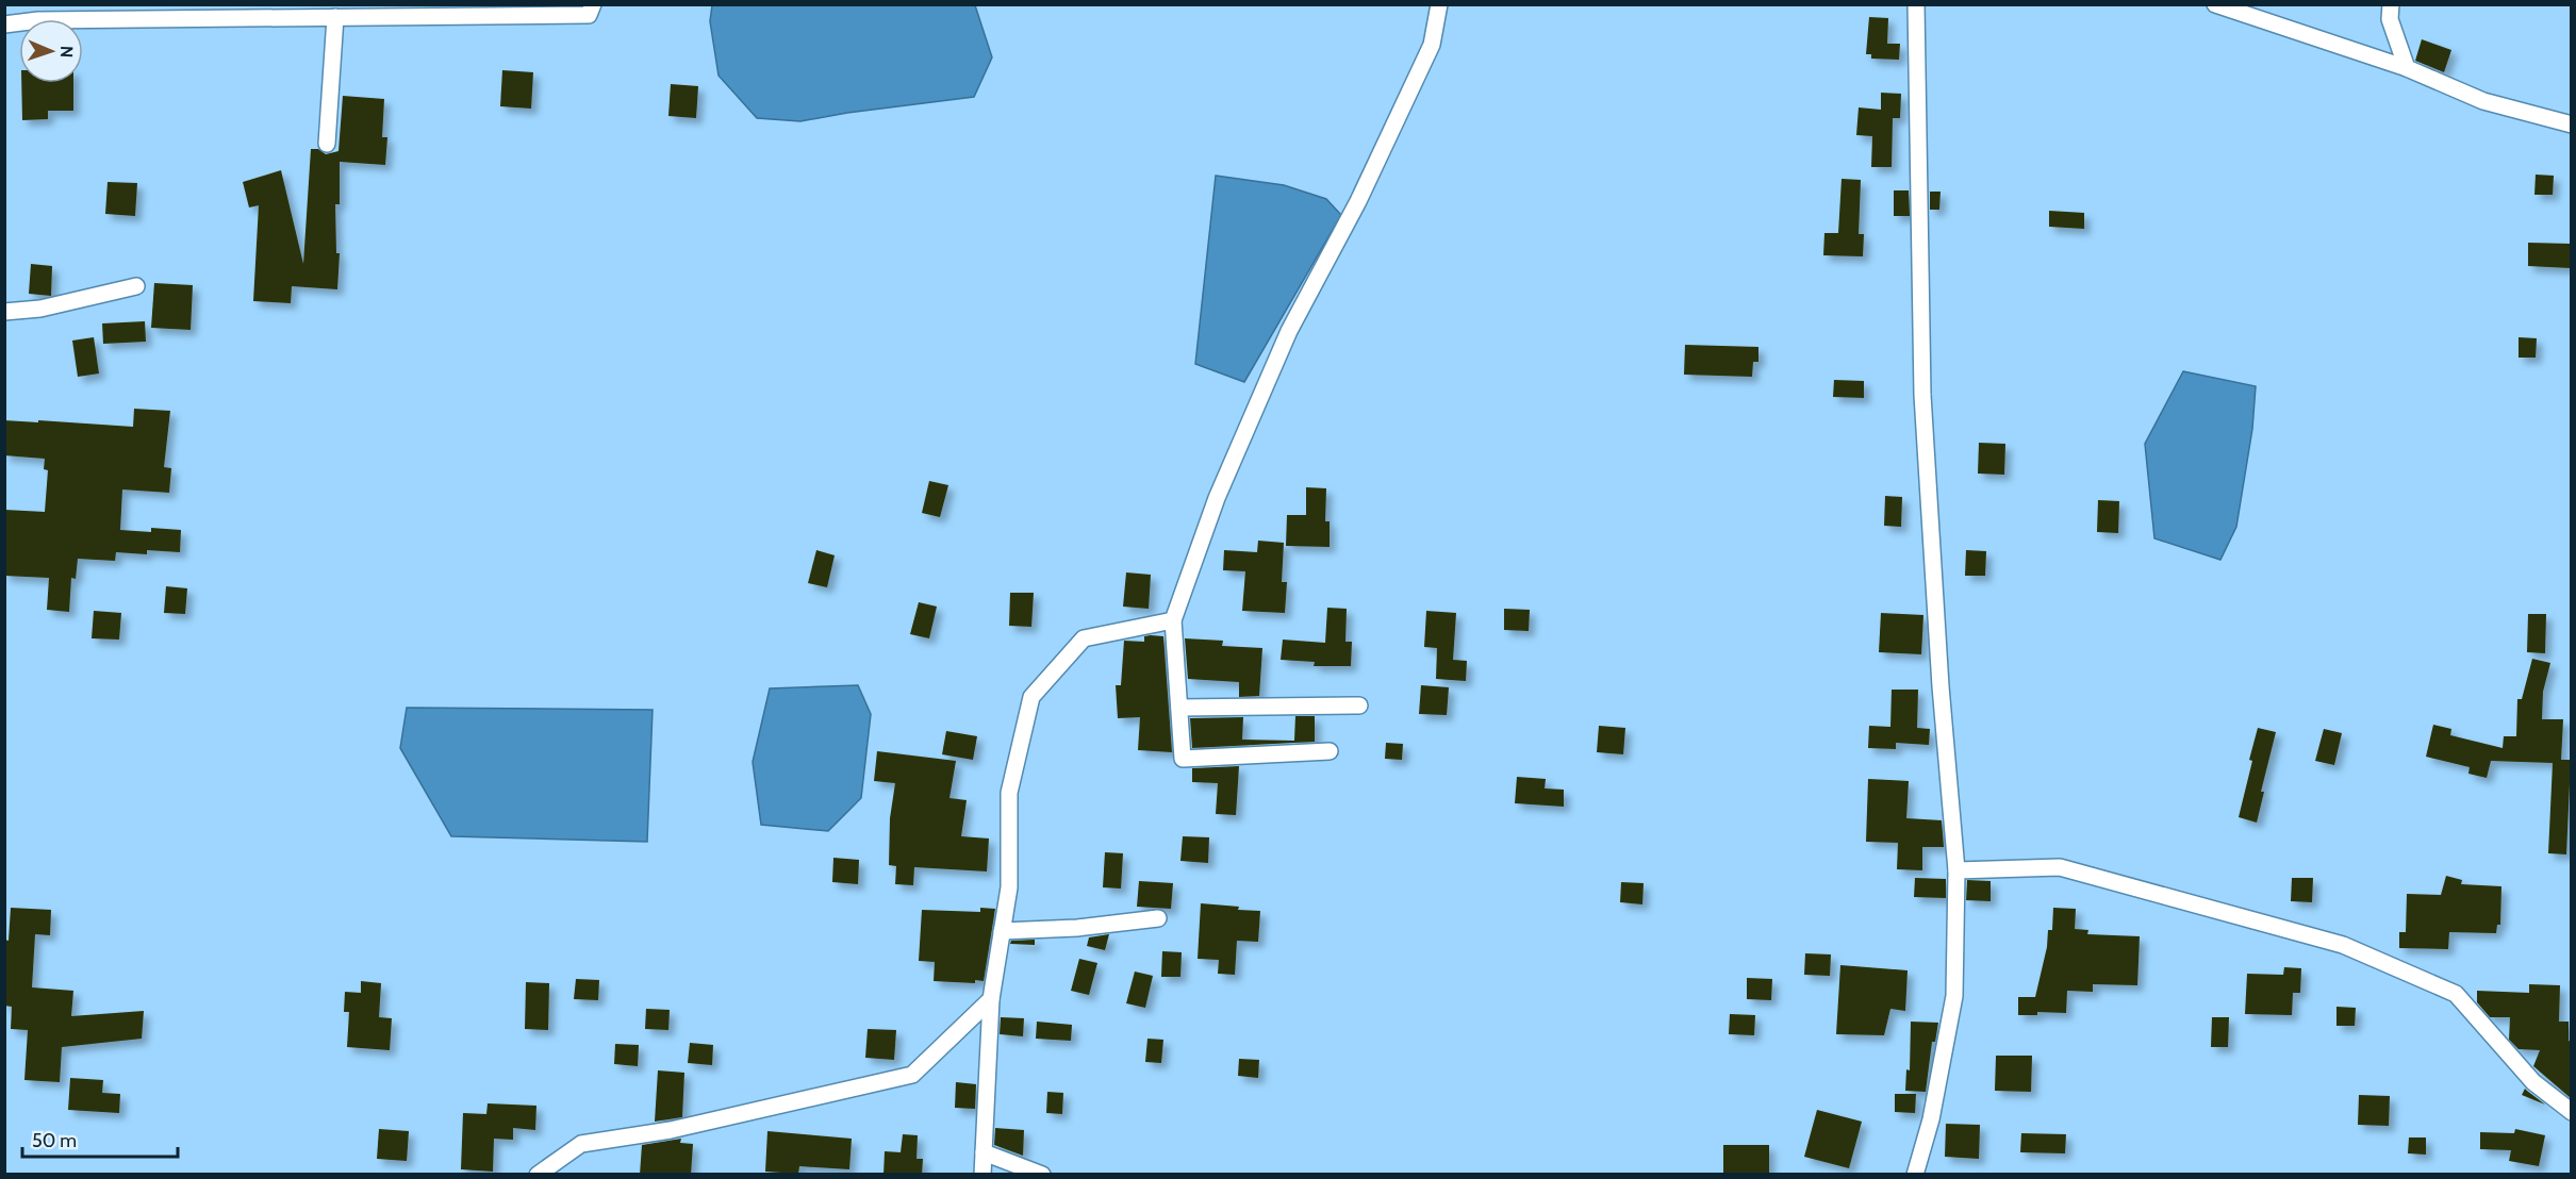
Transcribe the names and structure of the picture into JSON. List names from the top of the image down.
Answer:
{
  "scale_bar": "50 m",
  "north": "right"
}
